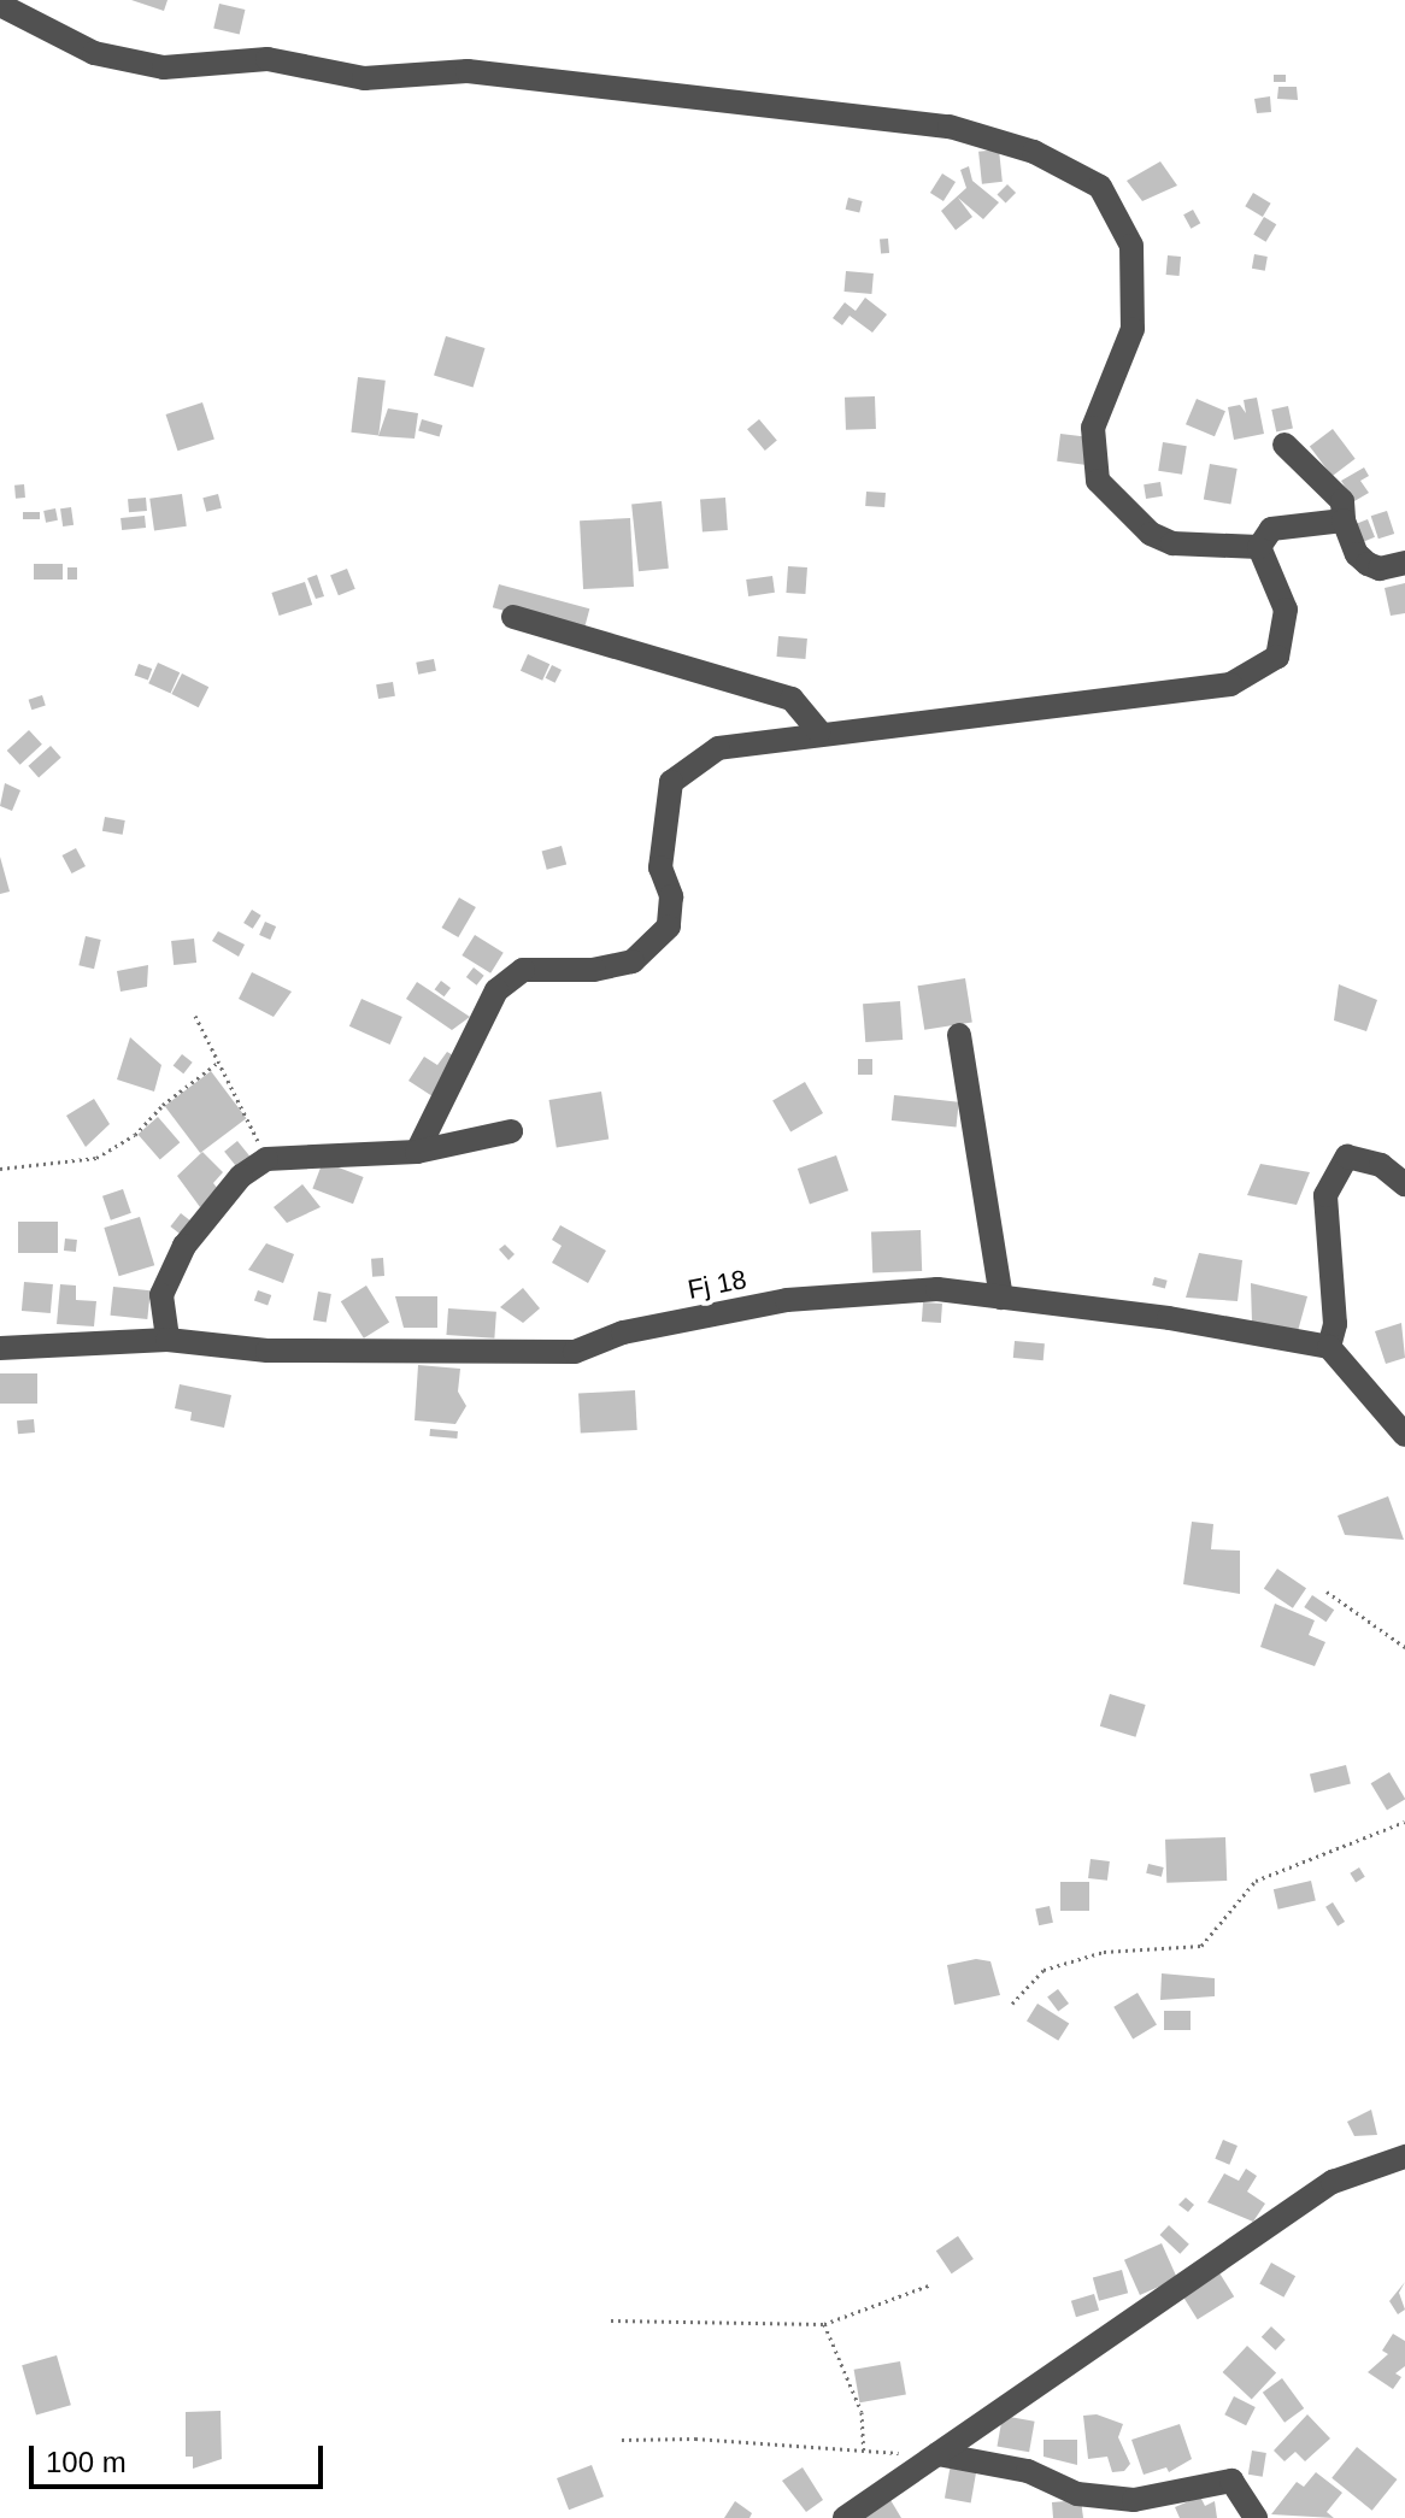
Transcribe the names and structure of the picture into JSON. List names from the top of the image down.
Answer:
{
  "streets": {
    "street": ["Fj 18"]
  },
  "scale_bar": "100 m"
}
